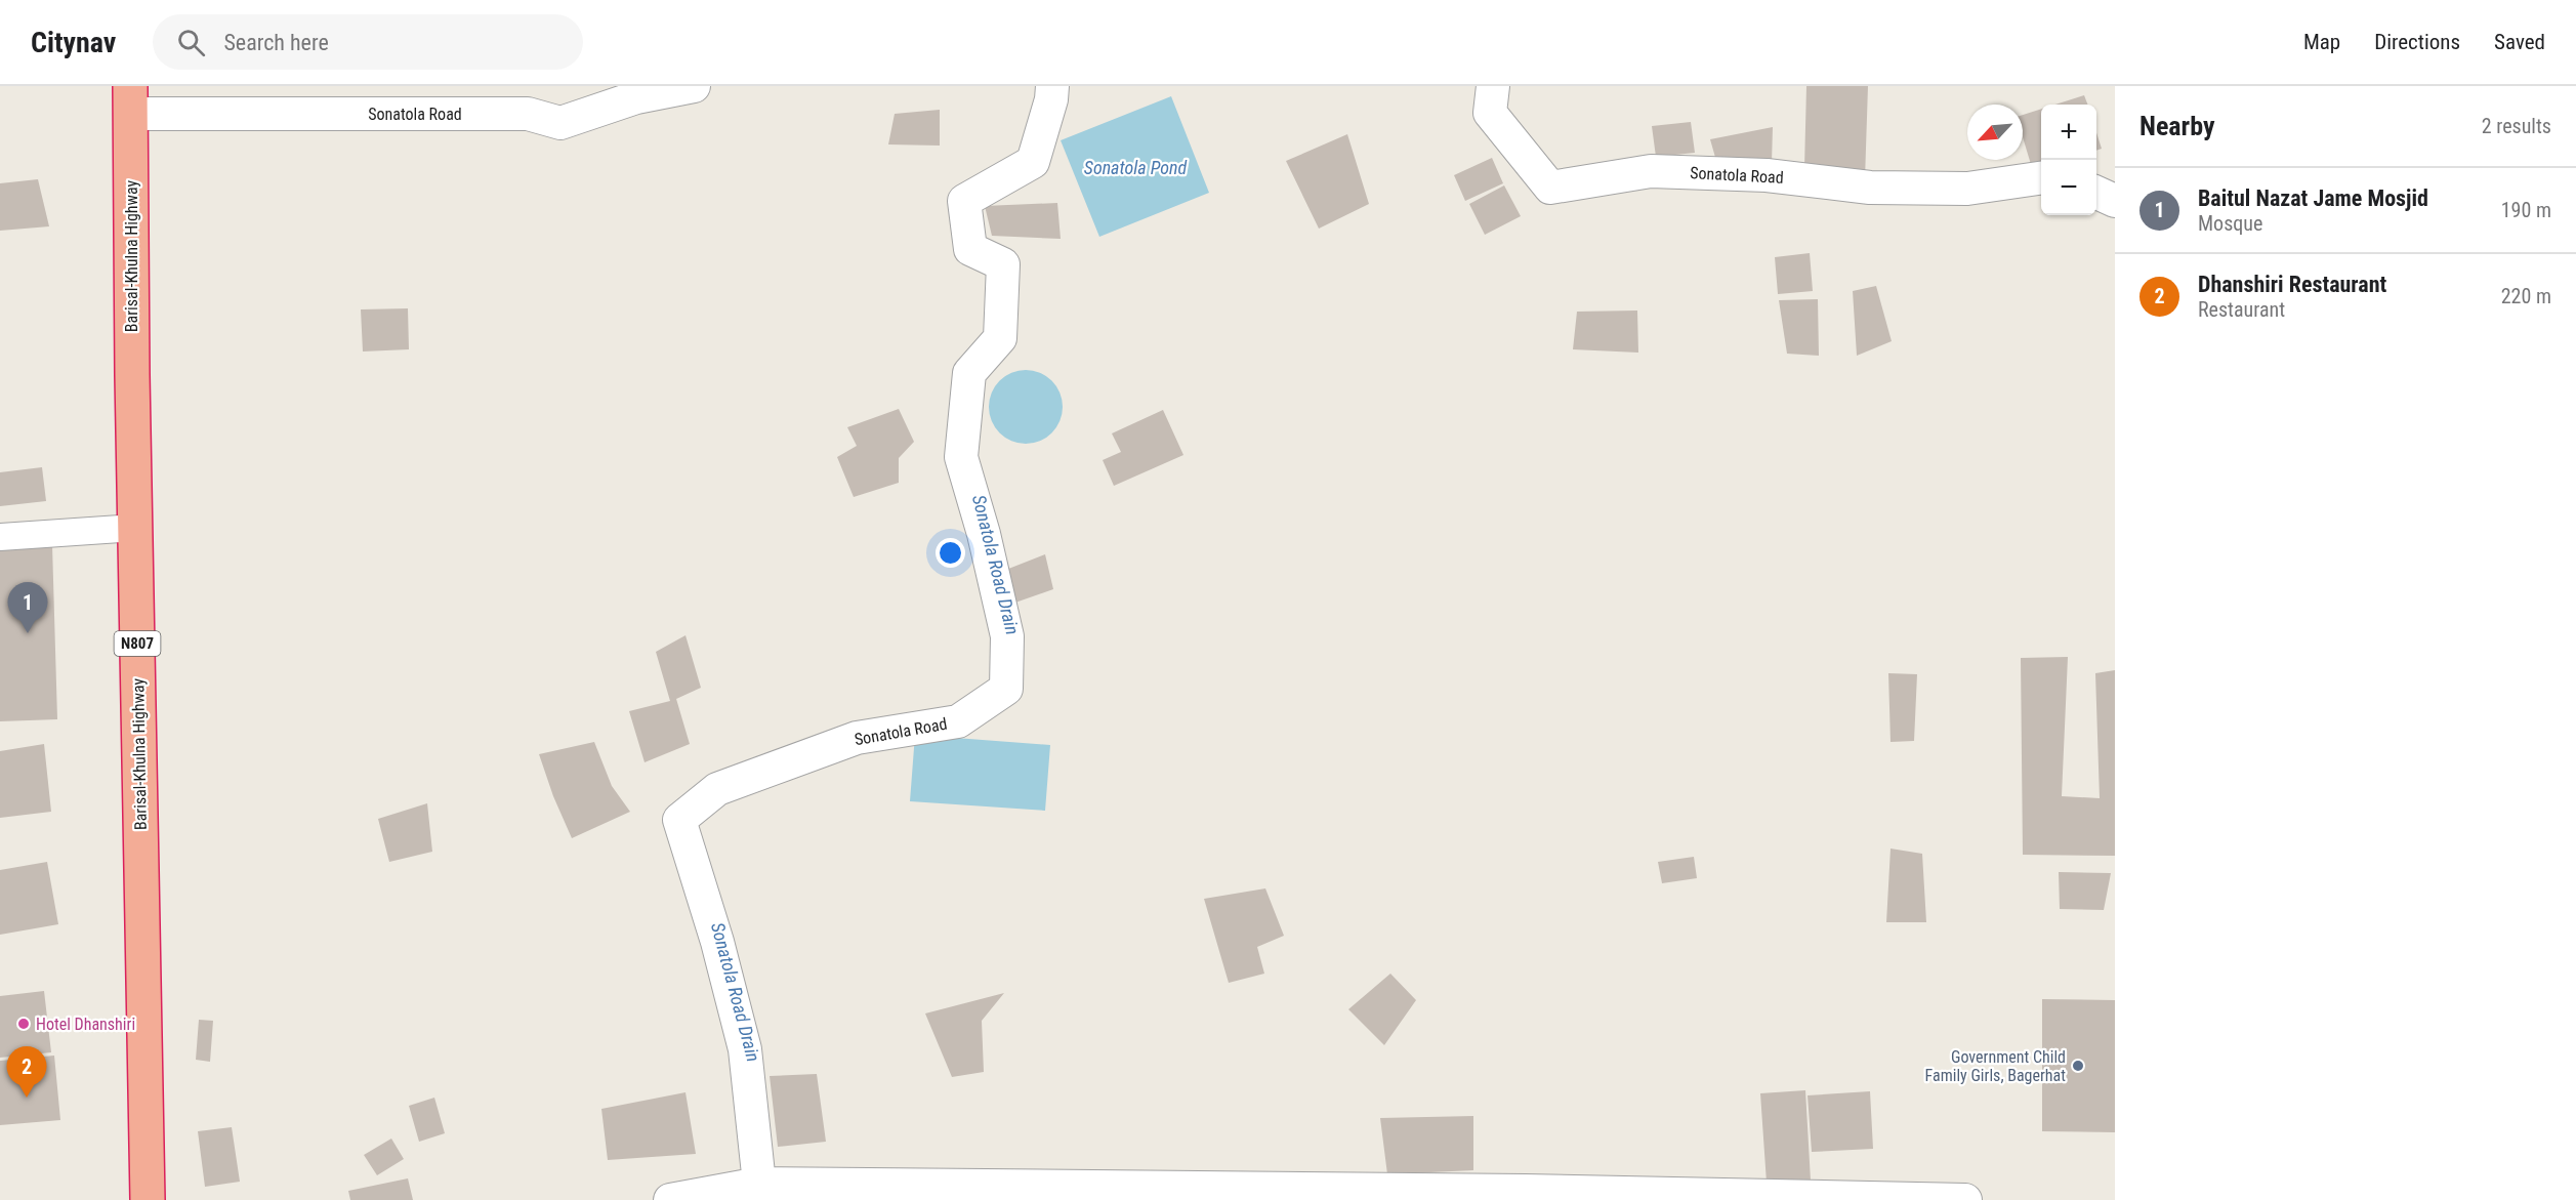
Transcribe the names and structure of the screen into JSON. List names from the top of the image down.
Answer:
{
  "streets": {
    "highway": ["Barisal-Khulna Highway", "N807"],
    "street": ["Sonatola Road"]
  },
  "crossings": [
    ["Sonatola Road", "Barisal-Khulna Highway"]
  ],
  "water": ["Sonatola Pond", "Sonatola Road Drain"],
  "places": ["Hotel Dhanshiri", "Government Child Family Girls, Bagerhat"],
  "north": "bottom left",
  "page": {
    "header": "Citynav",
    "search": "Search here",
    "nav": ["Map", "Directions", "Saved"],
    "heading": ["Nearby", "2 results"],
    "map_buttons": ["+", "−"],
    "list": [
      {
        "mark": "1",
        "name": "Baitul Nazat Jame Mosjid",
        "note": "Mosque",
        "value": "190 m"
      },
      {
        "mark": "2",
        "name": "Dhanshiri Restaurant",
        "note": "Restaurant",
        "value": "220 m"
      }
    ],
    "pins": ["1", "2"]
  }
}
